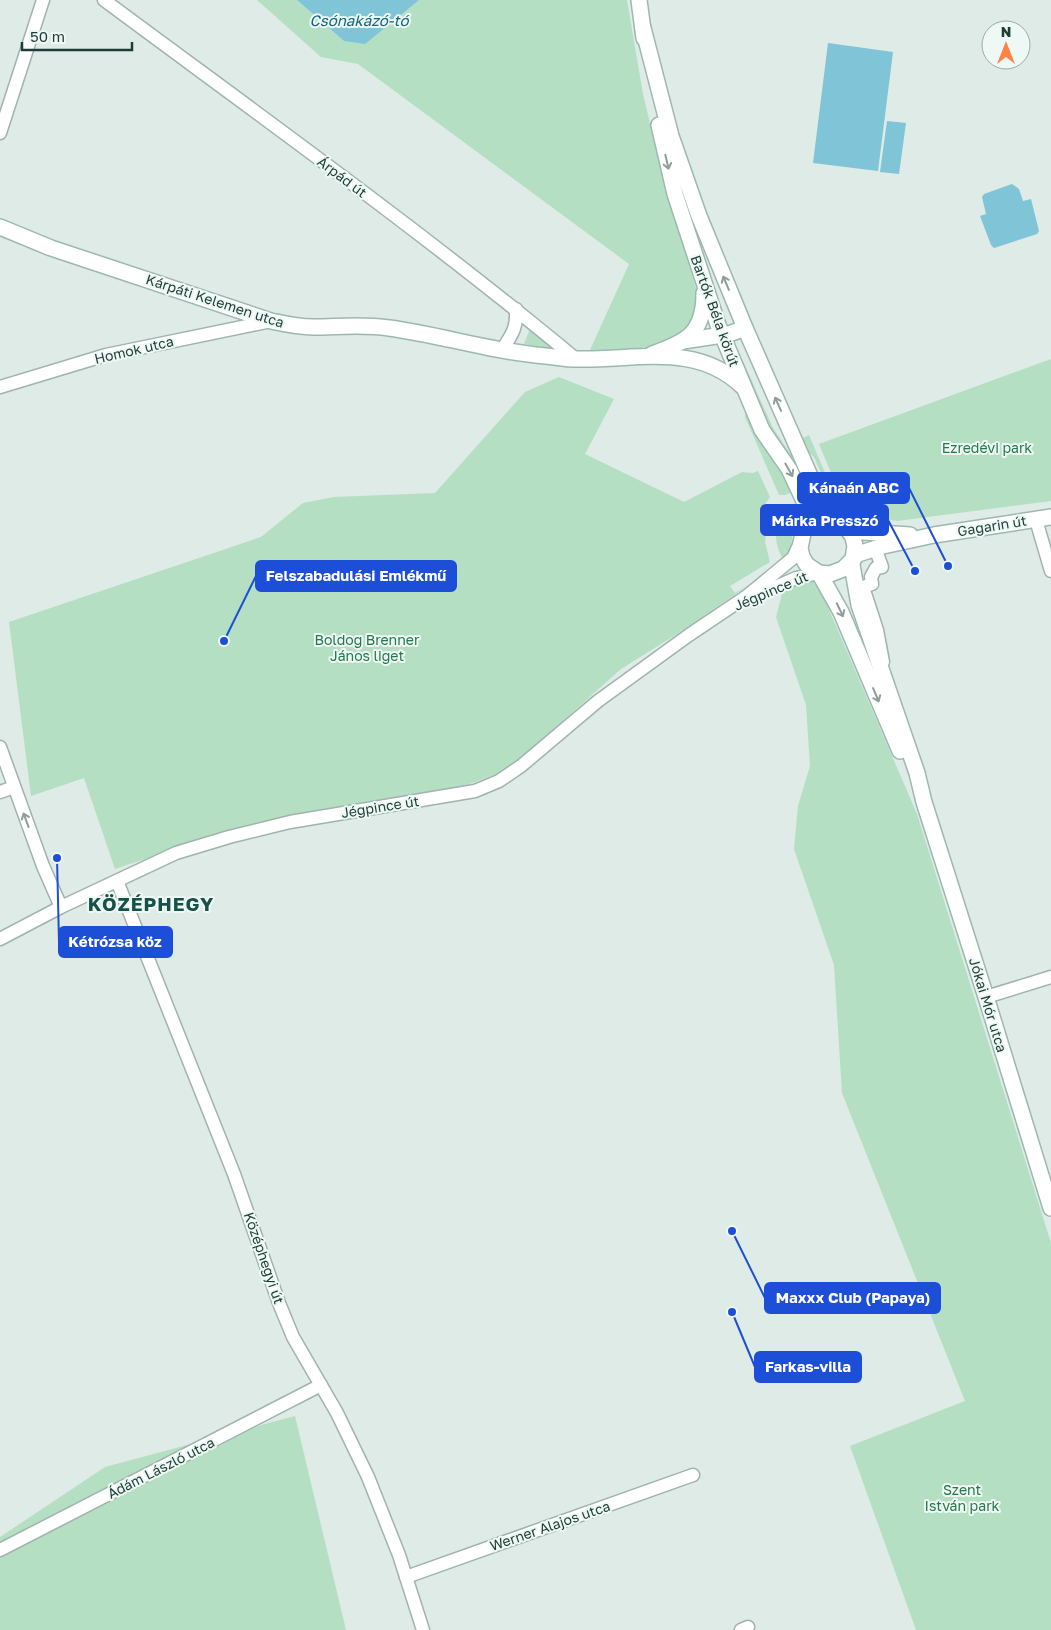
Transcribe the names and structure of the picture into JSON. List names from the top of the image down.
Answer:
{
  "streets": {
    "street": [
      "Árpád út",
      "Kárpáti Kelemen utca",
      "Bartók Béla körút",
      "Homok utca",
      "Gagarin út",
      "Jégpince út",
      "Jókai Mór utca",
      "Középhegyi út",
      "Ádám László utca",
      "Werner Alajos utca"
    ]
  },
  "crossings": [
    ["Árpád út", "Kárpáti Kelemen utca"],
    ["Kárpáti Kelemen utca", "Bartók Béla körút"],
    ["Kárpáti Kelemen utca", "Homok utca"],
    ["Bartók Béla körút", "Gagarin út"],
    ["Bartók Béla körút", "Jégpince út"],
    ["Bartók Béla körút", "Jókai Mór utca"],
    ["Gagarin út", "Jégpince út"],
    ["Gagarin út", "Jókai Mór utca"],
    ["Jégpince út", "Jókai Mór utca"],
    ["Jégpince út", "Középhegyi út"],
    ["Középhegyi út", "Ádám László utca"],
    ["Középhegyi út", "Werner Alajos utca"]
  ],
  "districts": ["KÖZÉPHEGY"],
  "water": ["Csónakázó-tó"],
  "parks": ["Ezredévi park", "Boldog Brenner János liget", "Szent István park"],
  "places": [
    "Kánaán ABC",
    "Márka Presszó",
    "Felszabadulási Emlékmű",
    "Kétrózsa köz",
    "Maxxx Club (Papaya)",
    "Farkas-villa"
  ],
  "scale_bar": "50 m",
  "north": "top"
}
